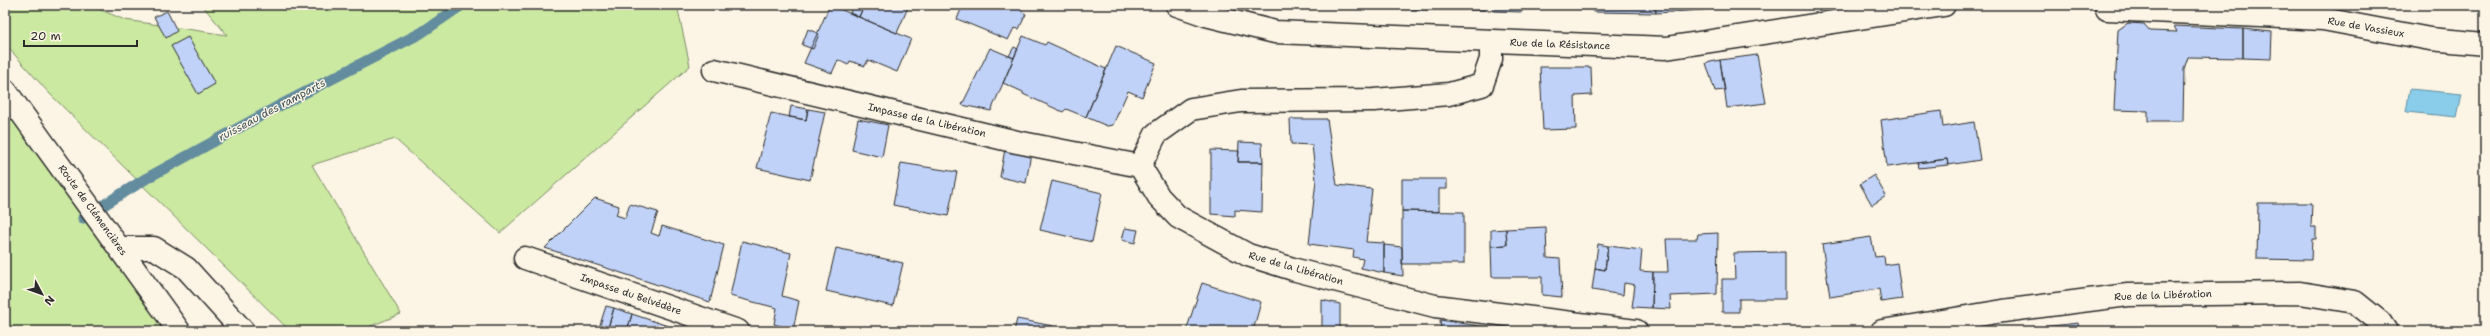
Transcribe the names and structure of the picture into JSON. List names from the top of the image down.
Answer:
{
  "streets": {
    "street": [
      "Rue de Vassieux",
      "Rue de la Résistance",
      "Impasse de la Libération",
      "Route de Clémencières",
      "Rue de la Libération",
      "Impasse du Belvédère"
    ]
  },
  "crossings": [
    ["Impasse de la Libération", "Rue de la Libération"]
  ],
  "water": ["ruisseau des ramparts"],
  "scale_bar": "20 m",
  "north": "bottom right"
}
